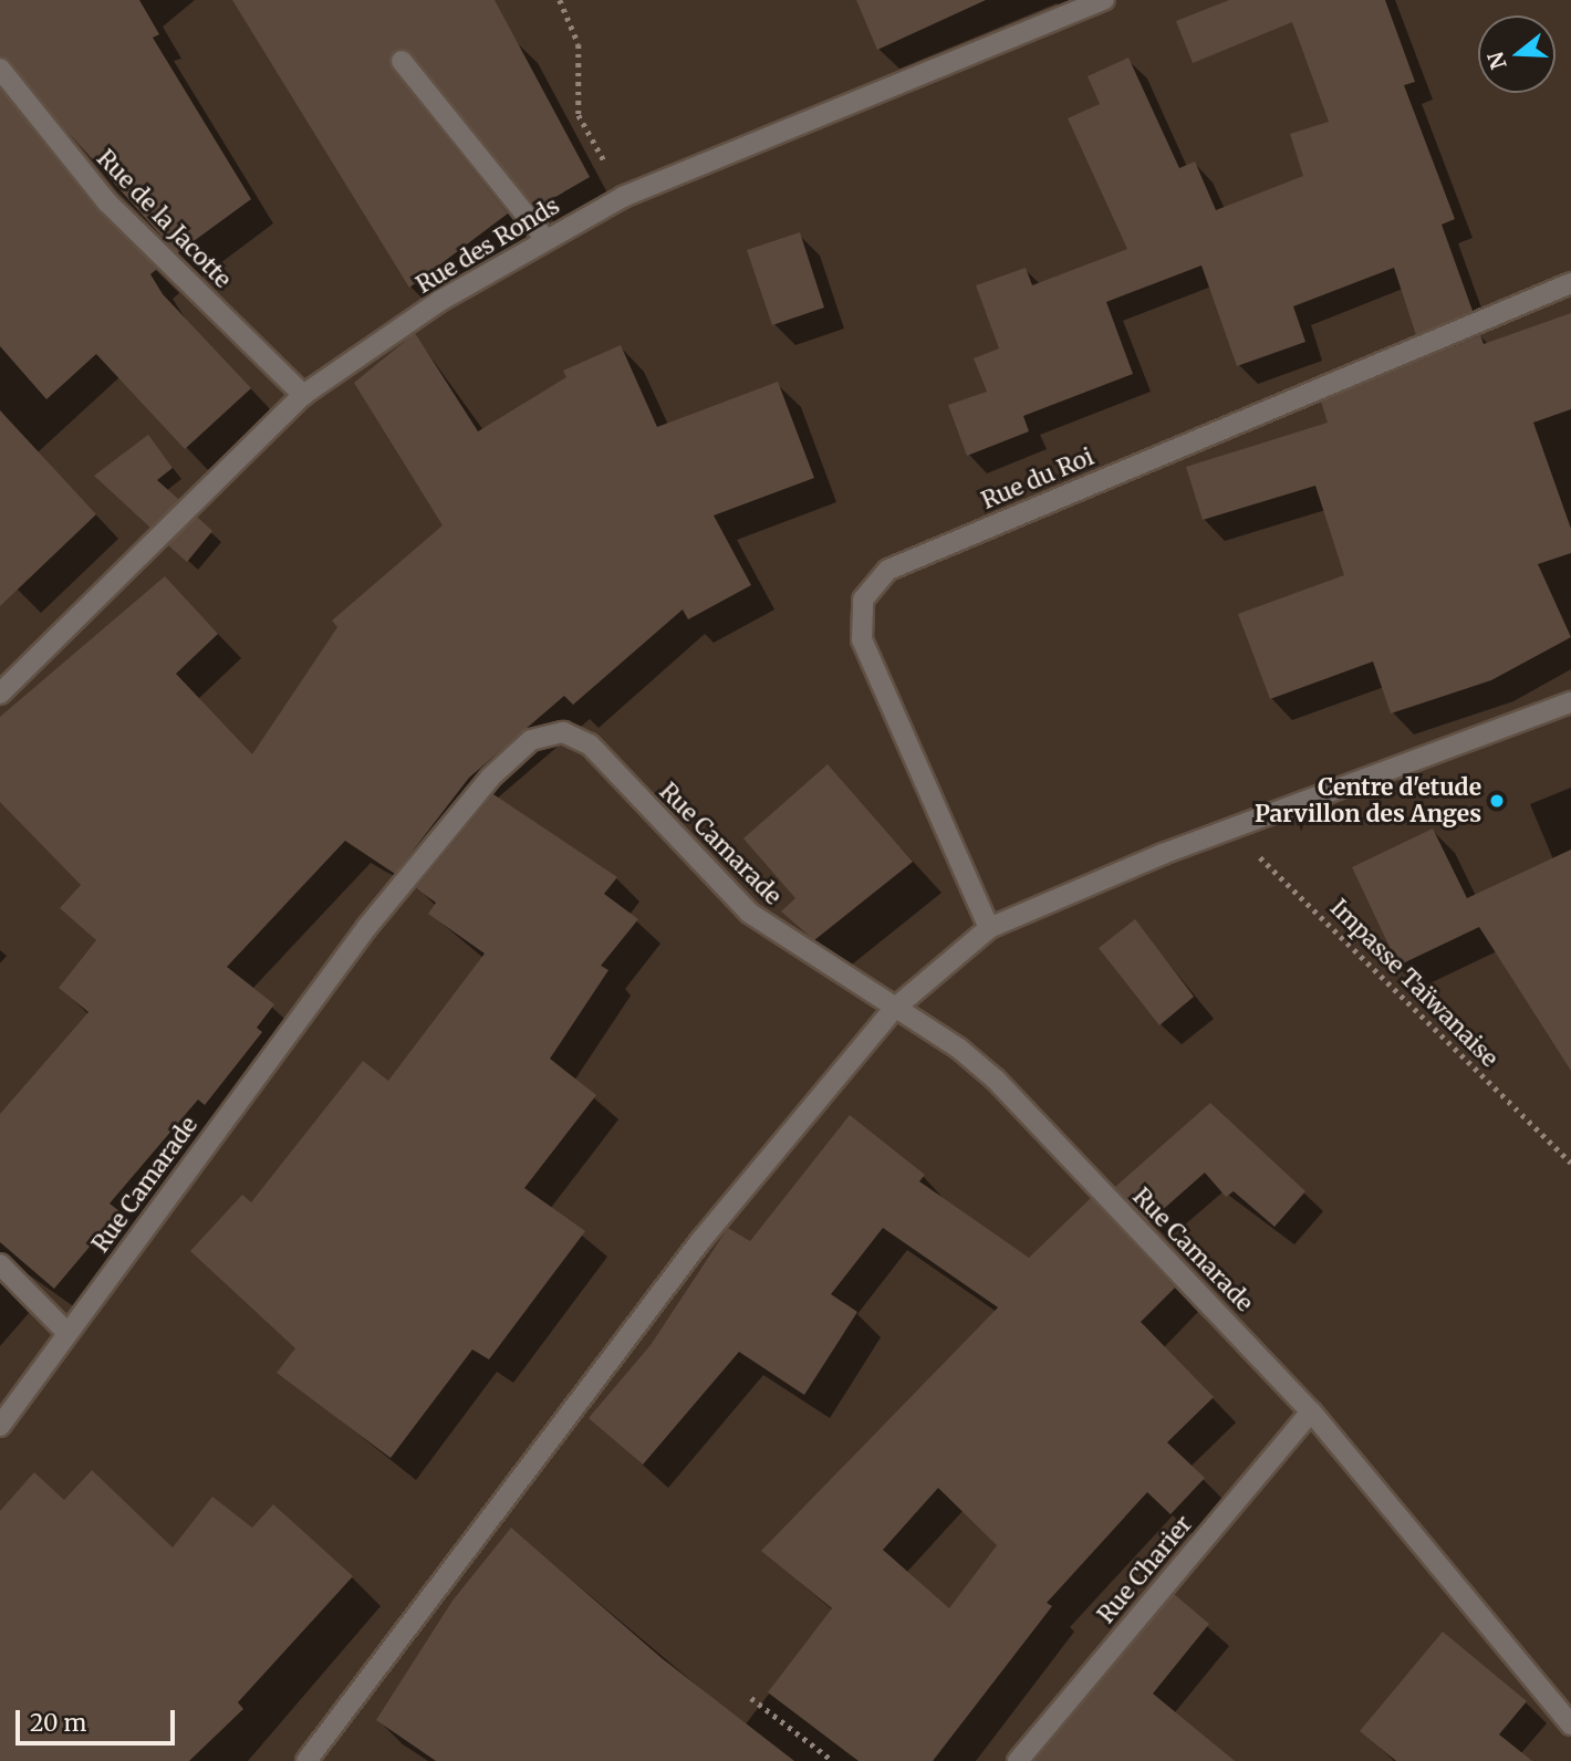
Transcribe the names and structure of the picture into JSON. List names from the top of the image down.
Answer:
{
  "streets": {
    "street": [
      "Rue de la Jacotte",
      "Rue des Ronds",
      "Rue du Roi",
      "Rue Camarade",
      "Rue Charier"
    ],
    "path": ["Impasse Taïwanaise"]
  },
  "crossings": [
    ["Rue de la Jacotte", "Rue des Ronds"],
    ["Rue Camarade", "Rue Charier"]
  ],
  "places": ["Centre d'etude Parvillon des Anges"],
  "scale_bar": "20 m",
  "north": "left"
}
